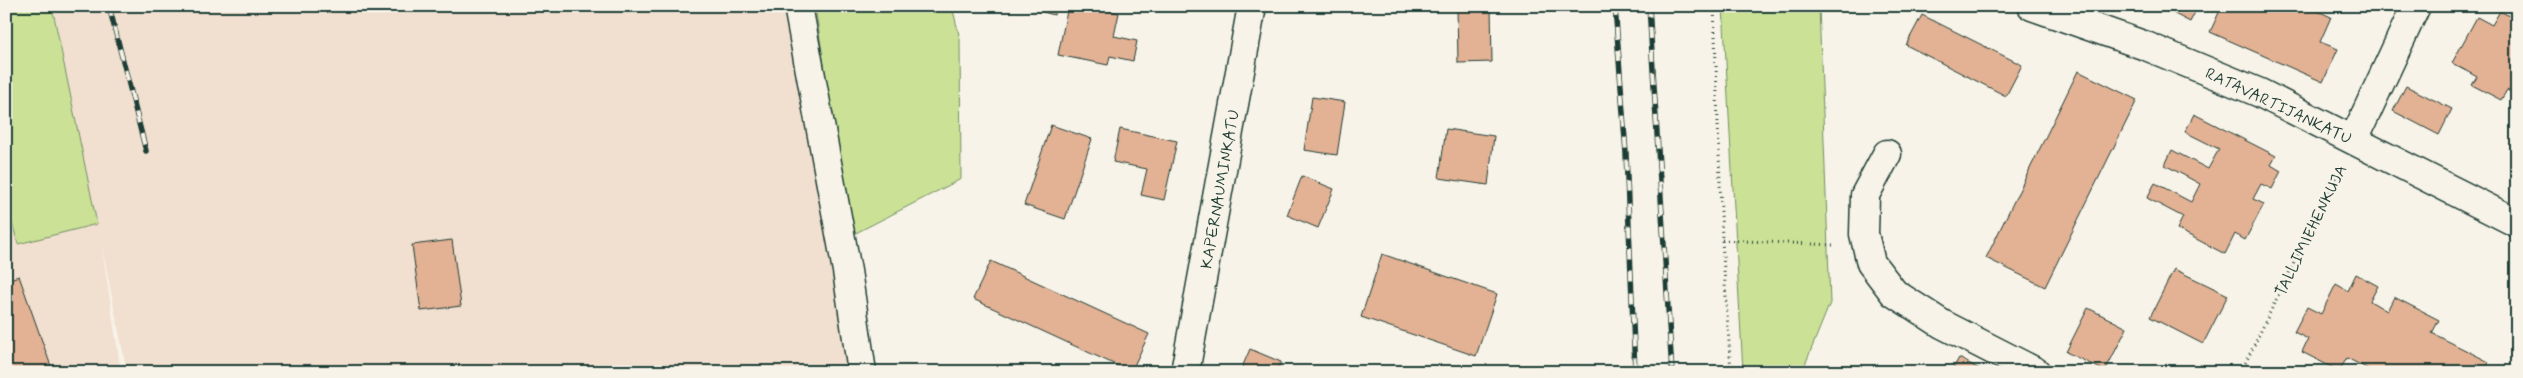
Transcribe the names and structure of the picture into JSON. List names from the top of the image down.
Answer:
{
  "streets": {
    "street": ["RATAVARTIJANKATU", "KAPERNAUMINKATU"],
    "path": ["TALLIMIEHENKUJA"]
  },
  "crossings": [
    ["RATAVARTIJANKATU", "TALLIMIEHENKUJA"]
  ]
}
